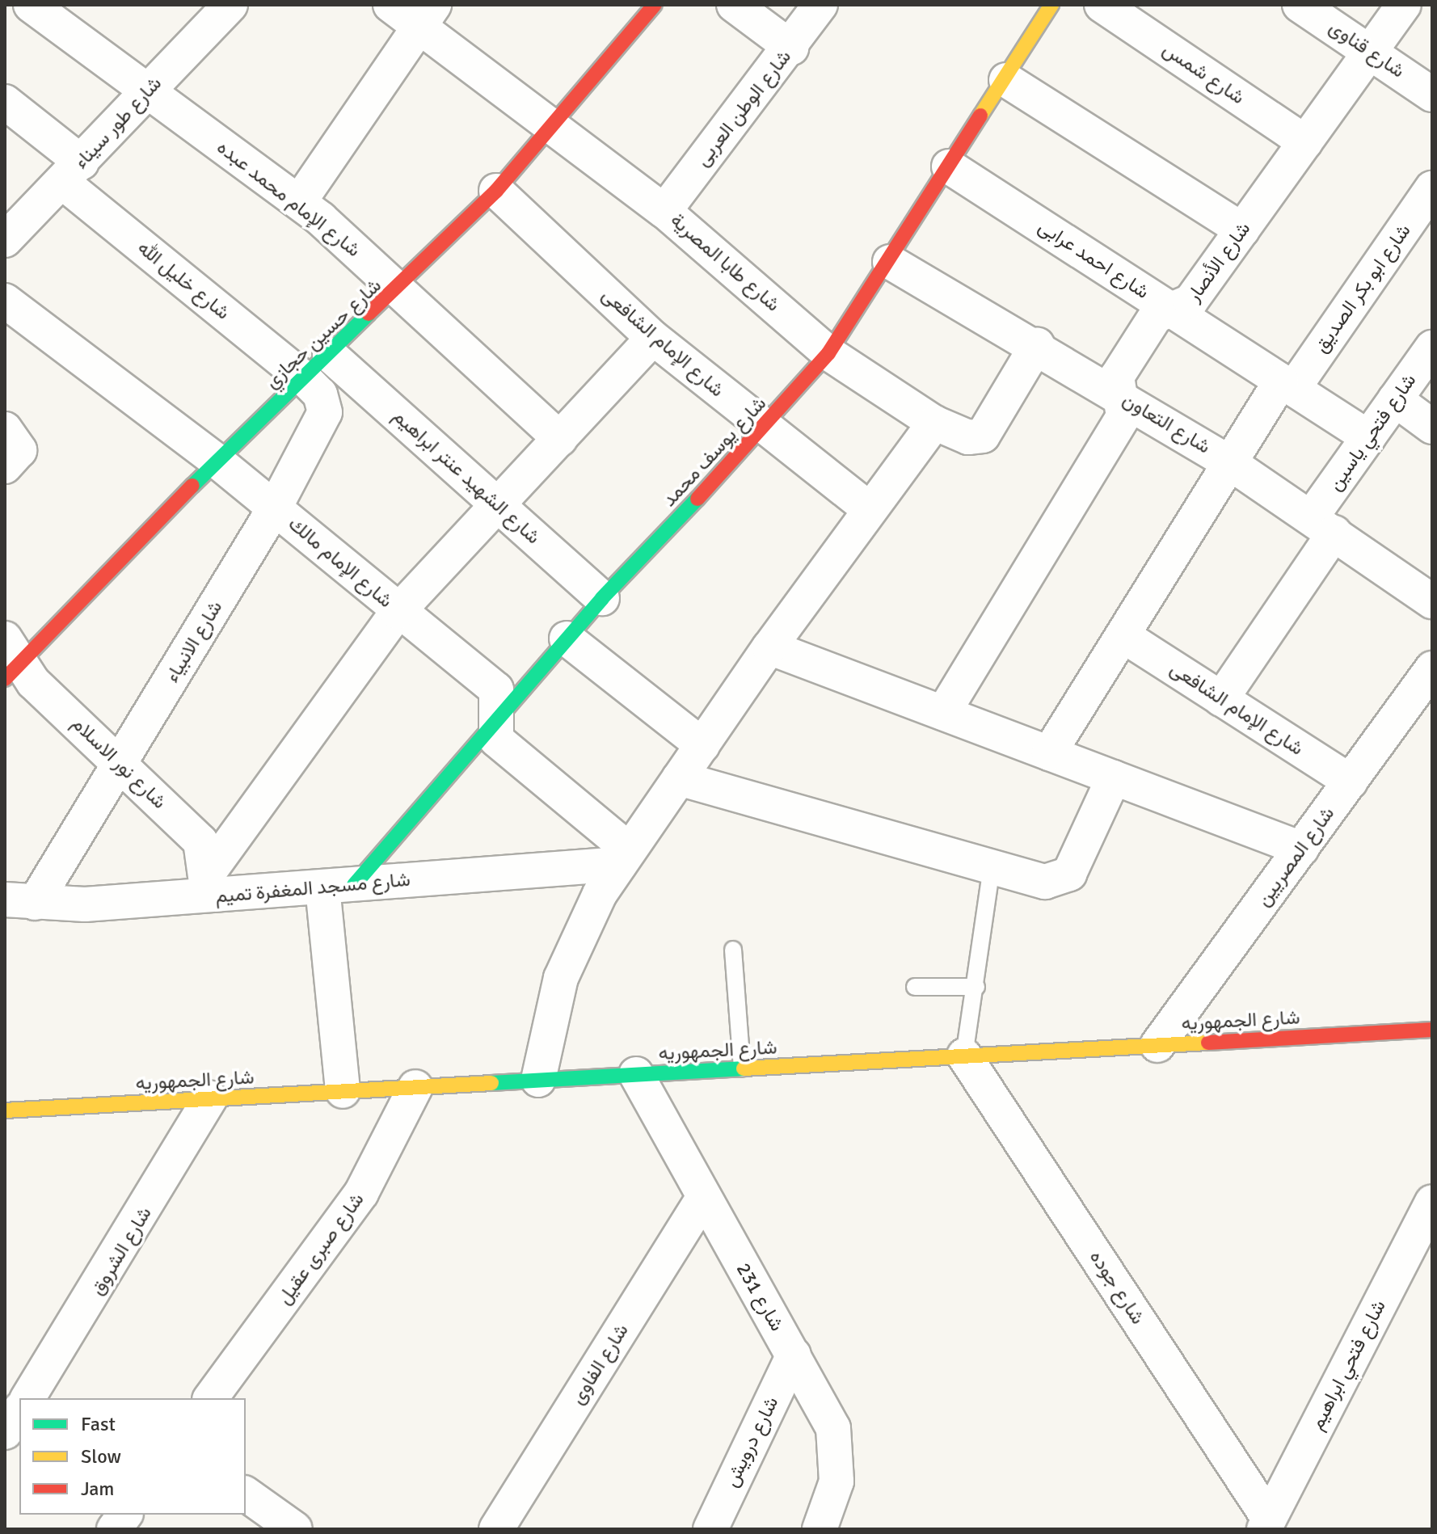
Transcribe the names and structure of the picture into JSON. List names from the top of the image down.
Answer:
{
  "streets": {
    "street": [
      "شارع قناوى",
      "شارع شمس",
      "شارع الوطن العربى",
      "شارع طور سيناء",
      "شارع الإمام محمد عبده",
      "شارع احمد عرابى",
      "شارع الأنصار",
      "شارع طابا المصرية",
      "شارع خليل الله",
      "شارع ابو بكر الصديق",
      "شارع حسين حجازي",
      "شارع الإمام الشافعى",
      "شارع التعاون",
      "شارع فتحي ياسين",
      "شارع يوسف محمد",
      "شارع الشهيد عنتر ابراهيم",
      "شارع الإمام مالك",
      "شارع الانبياء",
      "شارع نور الاسلام",
      "شارع المصريين",
      "شارع مسجد المغفرة تميم",
      "شارع الجمهوريه",
      "شارع صبرى عقيل",
      "شارع الشروق",
      "شارع جوده",
      "شارع 231",
      "شارع الفاوى",
      "شارع فتحي ابراهيم",
      "شارع درويش"
    ]
  },
  "crossings": [
    ["شارع قناوى", "شارع الأنصار"],
    ["شارع شمس", "شارع الأنصار"],
    ["شارع الوطن العربى", "شارع طابا المصرية"],
    ["شارع طور سيناء", "شارع الإمام محمد عبده"],
    ["شارع طور سيناء", "شارع خليل الله"],
    ["شارع الإمام محمد عبده", "شارع حسين حجازي"],
    ["شارع احمد عرابى", "شارع الأنصار"],
    ["شارع احمد عرابى", "شارع ابو بكر الصديق"],
    ["شارع احمد عرابى", "شارع فتحي ياسين"],
    ["شارع احمد عرابى", "شارع يوسف محمد"],
    ["شارع الأنصار", "شارع التعاون"],
    ["شارع طابا المصرية", "شارع حسين حجازي"],
    ["شارع طابا المصرية", "شارع التعاون"],
    ["شارع طابا المصرية", "شارع يوسف محمد"],
    ["شارع خليل الله", "شارع حسين حجازي"],
    ["شارع خليل الله", "شارع الانبياء"],
    ["شارع ابو بكر الصديق", "شارع الإمام الشافعى"],
    ["شارع ابو بكر الصديق", "شارع التعاون"],
    ["شارع حسين حجازي", "شارع الإمام الشافعى"],
    ["شارع حسين حجازي", "شارع الشهيد عنتر ابراهيم"],
    ["شارع حسين حجازي", "شارع الإمام مالك"],
    ["شارع حسين حجازي", "شارع الانبياء"],
    ["شارع حسين حجازي", "شارع نور الاسلام"],
    ["شارع الإمام الشافعى", "شارع فتحي ياسين"],
    ["شارع الإمام الشافعى", "شارع يوسف محمد"],
    ["شارع الإمام الشافعى", "شارع المصريين"],
    ["شارع التعاون", "شارع فتحي ياسين"],
    ["شارع التعاون", "شارع يوسف محمد"],
    ["شارع يوسف محمد", "شارع الشهيد عنتر ابراهيم"],
    ["شارع يوسف محمد", "شارع الإمام مالك"],
    ["شارع يوسف محمد", "شارع مسجد المغفرة تميم"],
    ["شارع الإمام مالك", "شارع الانبياء"],
    ["شارع الإمام مالك", "شارع مسجد المغفرة تميم"],
    ["شارع الانبياء", "شارع نور الاسلام"],
    ["شارع الانبياء", "شارع مسجد المغفرة تميم"],
    ["شارع نور الاسلام", "شارع مسجد المغفرة تميم"],
    ["شارع المصريين", "شارع الجمهوريه"],
    ["شارع الجمهوريه", "شارع صبرى عقيل"],
    ["شارع الجمهوريه", "شارع الشروق"],
    ["شارع الجمهوريه", "شارع جوده"],
    ["شارع الجمهوريه", "شارع 231"],
    ["شارع جوده", "شارع فتحي ابراهيم"],
    ["شارع 231", "شارع الفاوى"],
    ["شارع 231", "شارع درويش"]
  ],
  "legend": ["Fast", "Slow", "Jam"]
}
